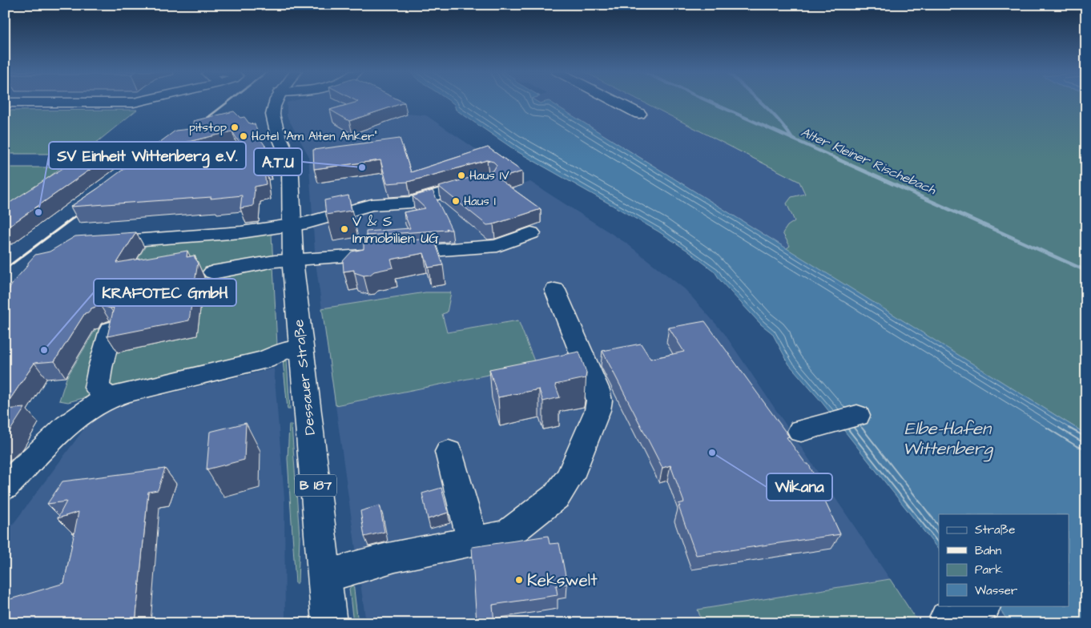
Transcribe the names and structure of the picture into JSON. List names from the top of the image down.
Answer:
{
  "streets": {
    "main road": ["Dessauer Straße", "B 187"]
  },
  "water": ["Alter Kleiner Rischebach", "Elbe-Hafen Wittenberg"],
  "places": [
    "pitstop",
    "Hotel \"Am Alten Anker\"",
    "A.T.U",
    "Haus IV",
    "Haus I",
    "SV Einheit Wittenberg e.V.",
    "V & S Immobilien UG",
    "KRAFOTEC GmbH",
    "Wikana",
    "Kekswelt"
  ],
  "legend": [
    "Straße",
    "Bahn",
    "Park",
    "Wasser"
  ]
}
